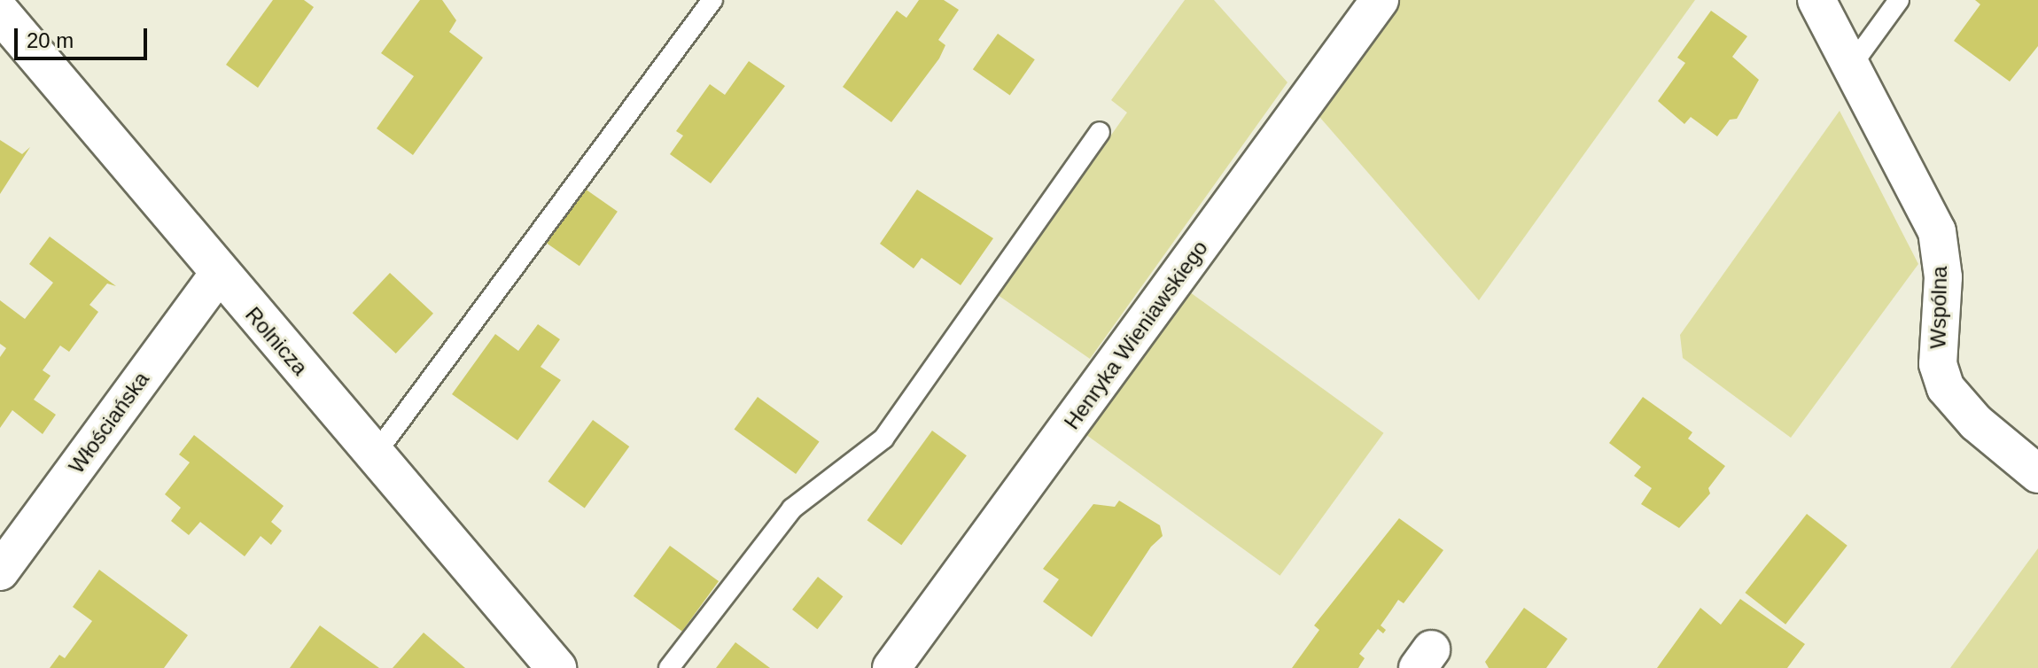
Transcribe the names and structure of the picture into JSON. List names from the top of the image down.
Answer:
{
  "streets": {
    "street": [
      "Wspólna",
      "Henryka Wieniawskiego",
      "Rolnicza",
      "Włościańska"
    ]
  },
  "crossings": [
    ["Rolnicza", "Włościańska"]
  ],
  "scale_bar": "20 m"
}
